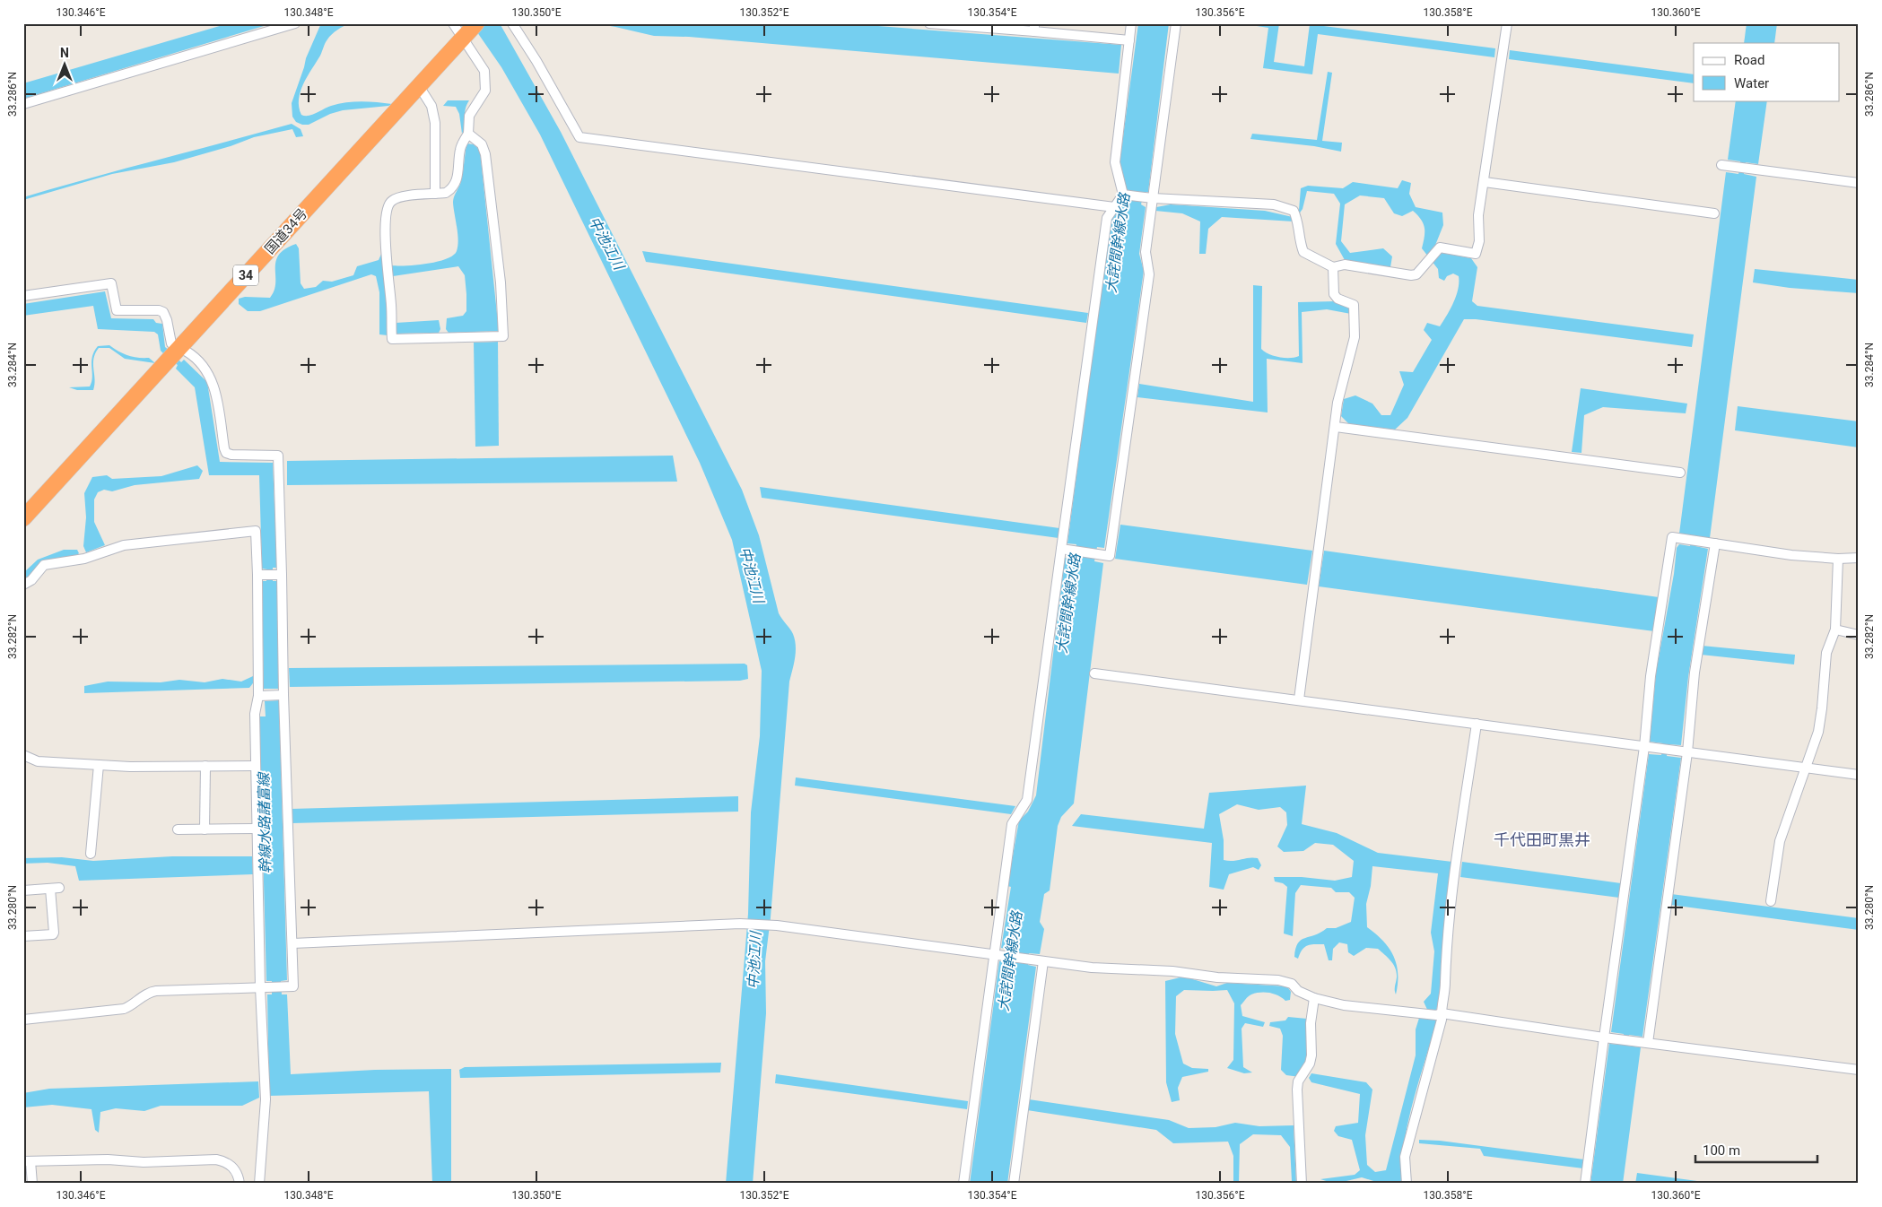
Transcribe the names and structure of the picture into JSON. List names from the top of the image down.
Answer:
{
  "streets": {
    "highway": ["国道34号", "34"]
  },
  "districts": ["千代田町黒井"],
  "water": ["中池江川", "大詫間幹線水路", "幹線水路諸富線"],
  "legend": ["Road", "Water"],
  "scale_bar": "100 m",
  "north": "top",
  "coordinates": [
    "130.346°E",
    "130.348°E",
    "130.350°E",
    "130.352°E",
    "130.354°E",
    "130.356°E",
    "130.358°E",
    "130.360°E",
    "33.286°N",
    "33.284°N",
    "33.282°N",
    "33.280°N"
  ]
}
